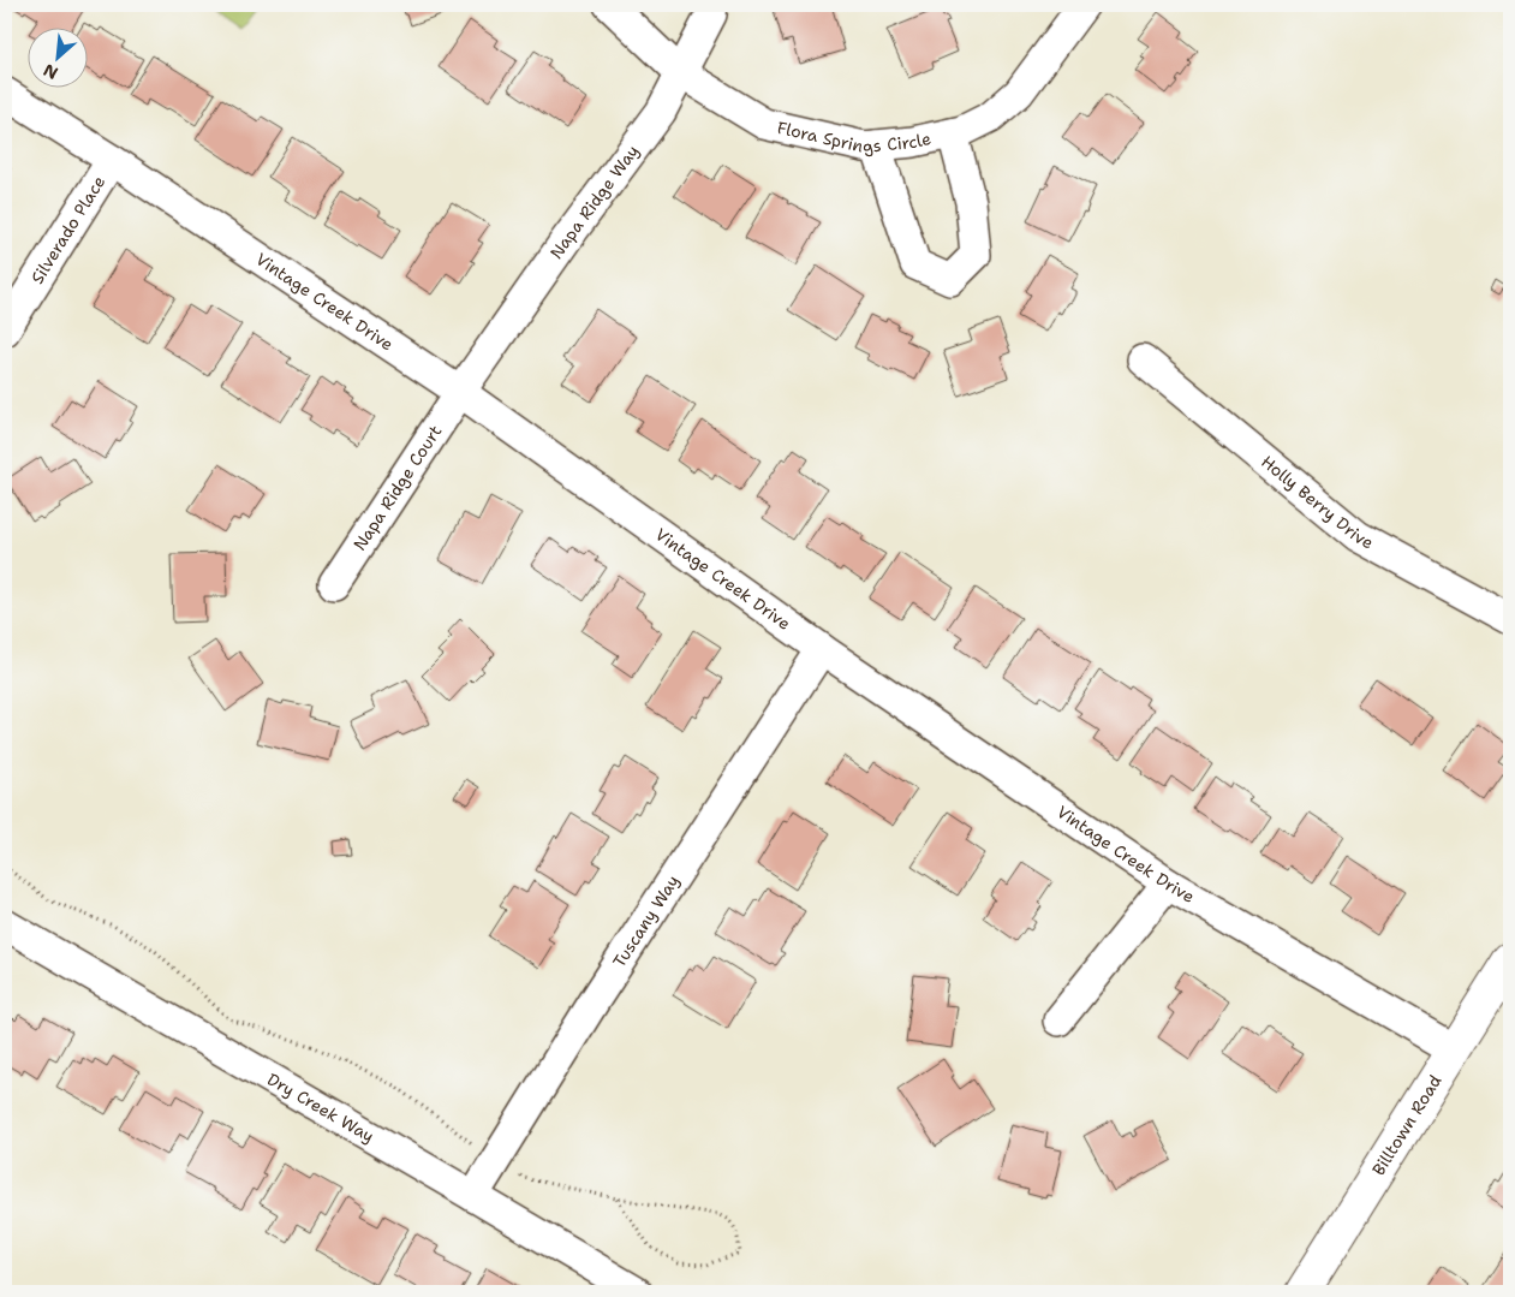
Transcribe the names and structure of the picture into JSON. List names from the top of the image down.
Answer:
{
  "streets": {
    "main road": ["Billtown Road"],
    "street": [
      "Flora Springs Circle",
      "Napa Ridge Way",
      "Silverado Place",
      "Vintage Creek Drive",
      "Napa Ridge Court",
      "Holly Berry Drive",
      "Tuscany Way",
      "Dry Creek Way"
    ]
  },
  "crossings": [
    ["Flora Springs Circle", "Napa Ridge Way"],
    ["Napa Ridge Way", "Vintage Creek Drive"],
    ["Napa Ridge Way", "Napa Ridge Court"],
    ["Silverado Place", "Vintage Creek Drive"],
    ["Vintage Creek Drive", "Napa Ridge Court"],
    ["Vintage Creek Drive", "Tuscany Way"],
    ["Vintage Creek Drive", "Billtown Road"],
    ["Tuscany Way", "Dry Creek Way"]
  ],
  "north": "bottom left"
}
